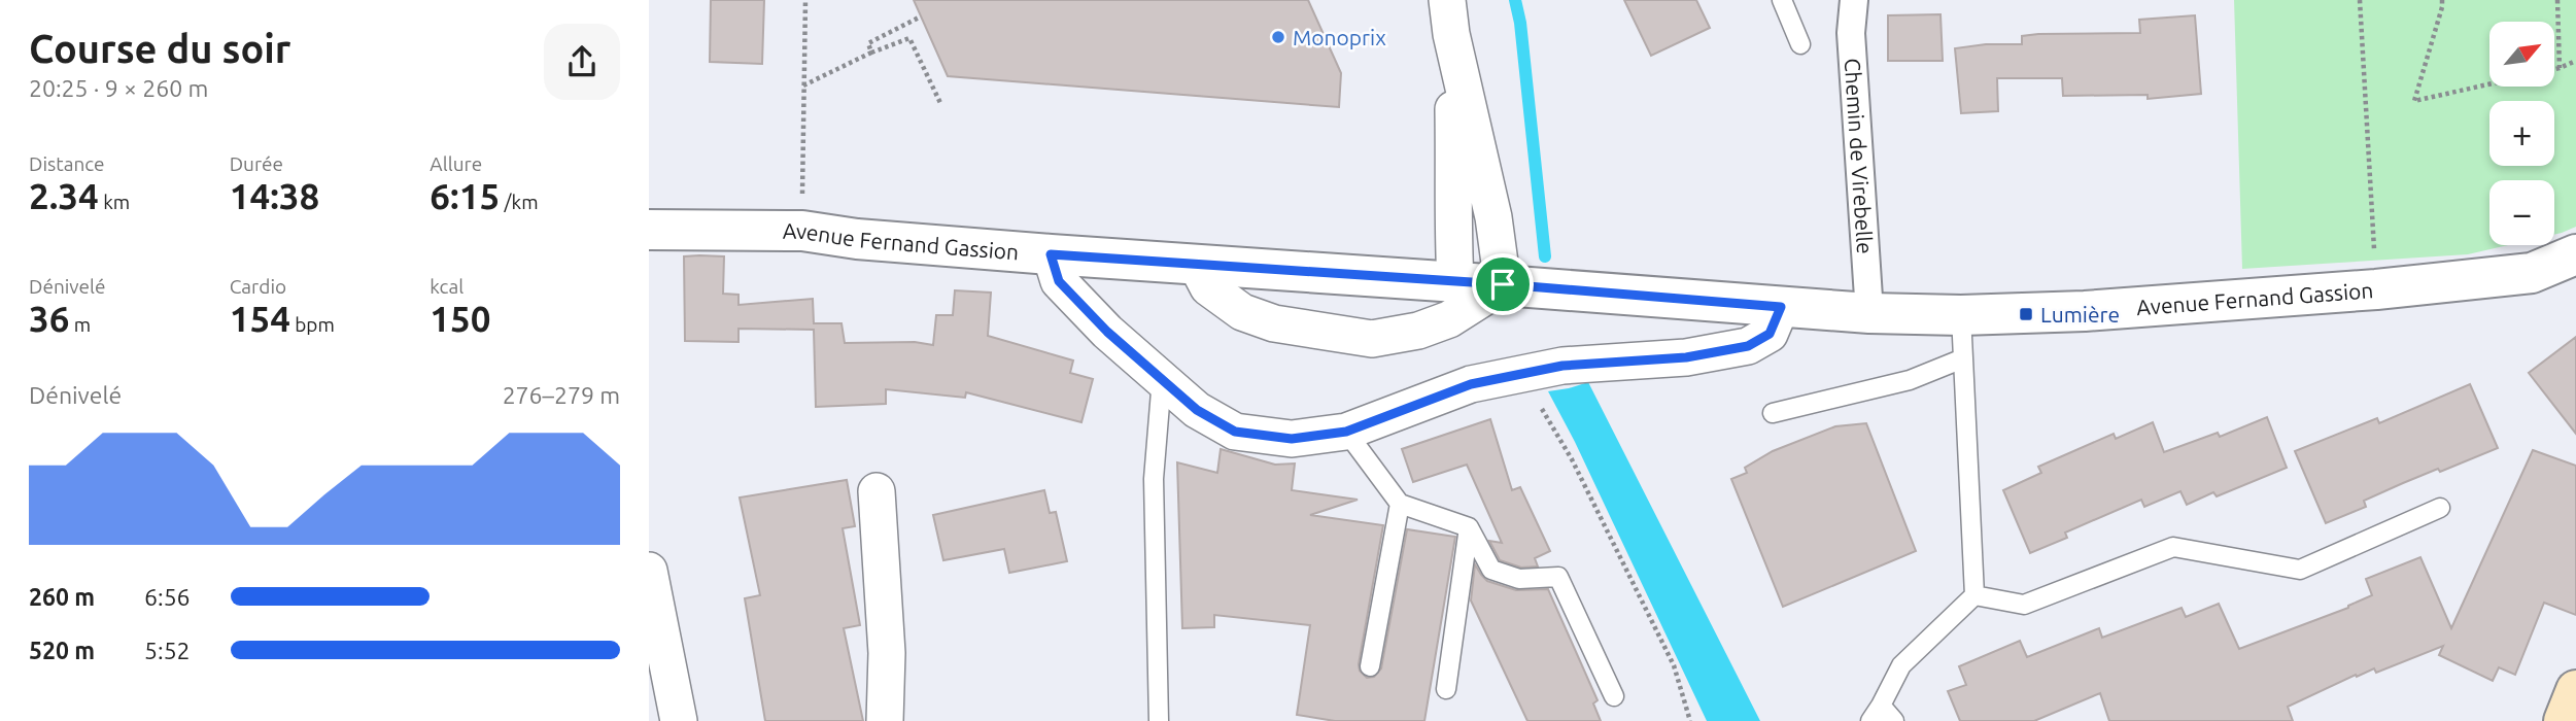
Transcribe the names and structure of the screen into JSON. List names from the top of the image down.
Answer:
{
  "streets": {
    "street": ["Chemin de Virebelle", "Avenue Fernand Gassion"]
  },
  "crossings": [
    ["Chemin de Virebelle", "Avenue Fernand Gassion"]
  ],
  "places": {
    "other": ["Monoprix"],
    "transit": ["Lumière"]
  },
  "north": "top right",
  "page": {
    "heading": ["Course du soir", "20:25 · 9 × 260 m"],
    "map_buttons": ["+", "−"],
    "stats": [
      ["Distance", "2.34 km"],
      ["Durée", "14:38"],
      ["Allure", "6:15 /km"],
      ["Dénivelé", "36 m"],
      ["Cardio", "154 bpm"],
      ["kcal", "150"]
    ],
    "chart": ["Dénivelé", "276–279 m"],
    "list": [
      {
        "name": "260 m",
        "note": "6:56"
      },
      {
        "name": "520 m",
        "note": "5:52"
      }
    ]
  }
}
